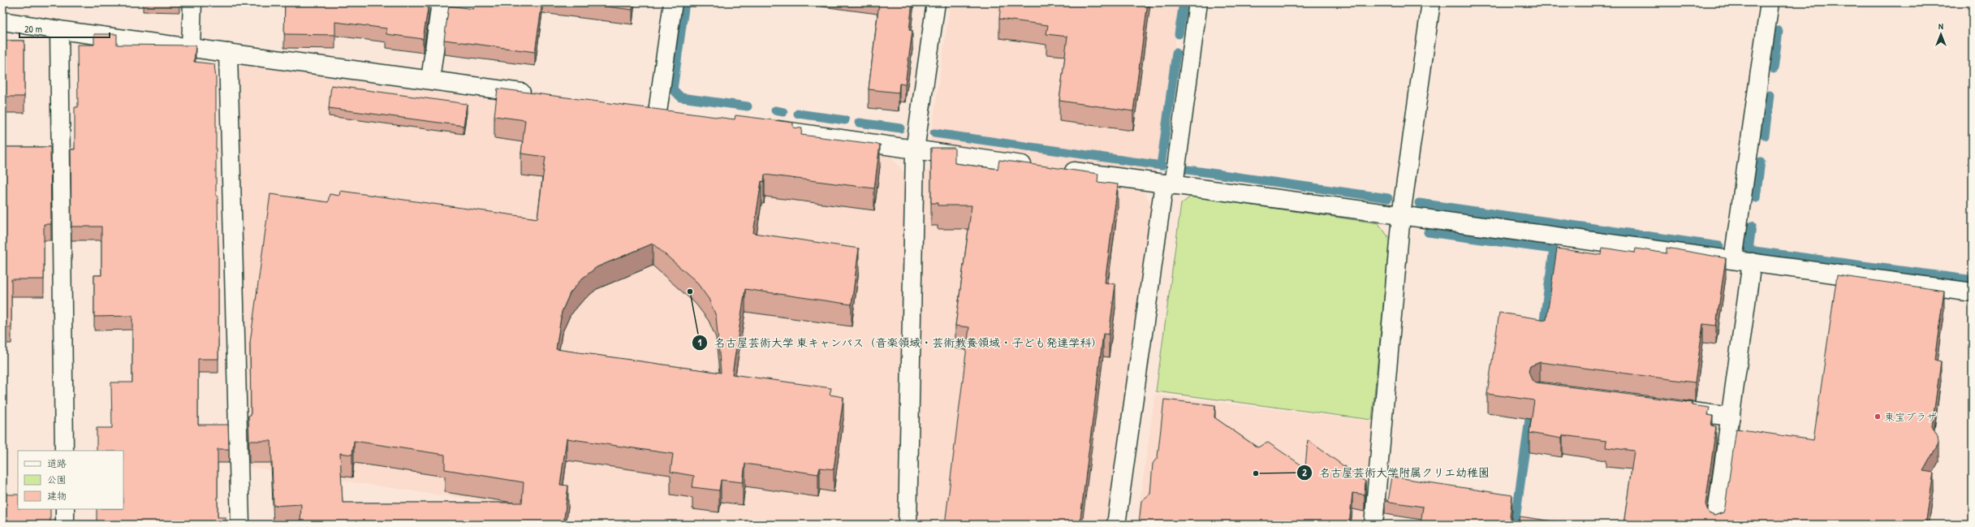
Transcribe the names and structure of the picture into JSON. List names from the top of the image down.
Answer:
{
  "places": ["名古屋芸術大学 東キャンパス（音楽領域・芸術教養領域・子ども発達学科）", "東宝プラザ", "名古屋芸術大学附属クリエ幼稚園"],
  "legend": ["道路", "公園", "建物"],
  "scale_bar": "20 m",
  "north": "top"
}
